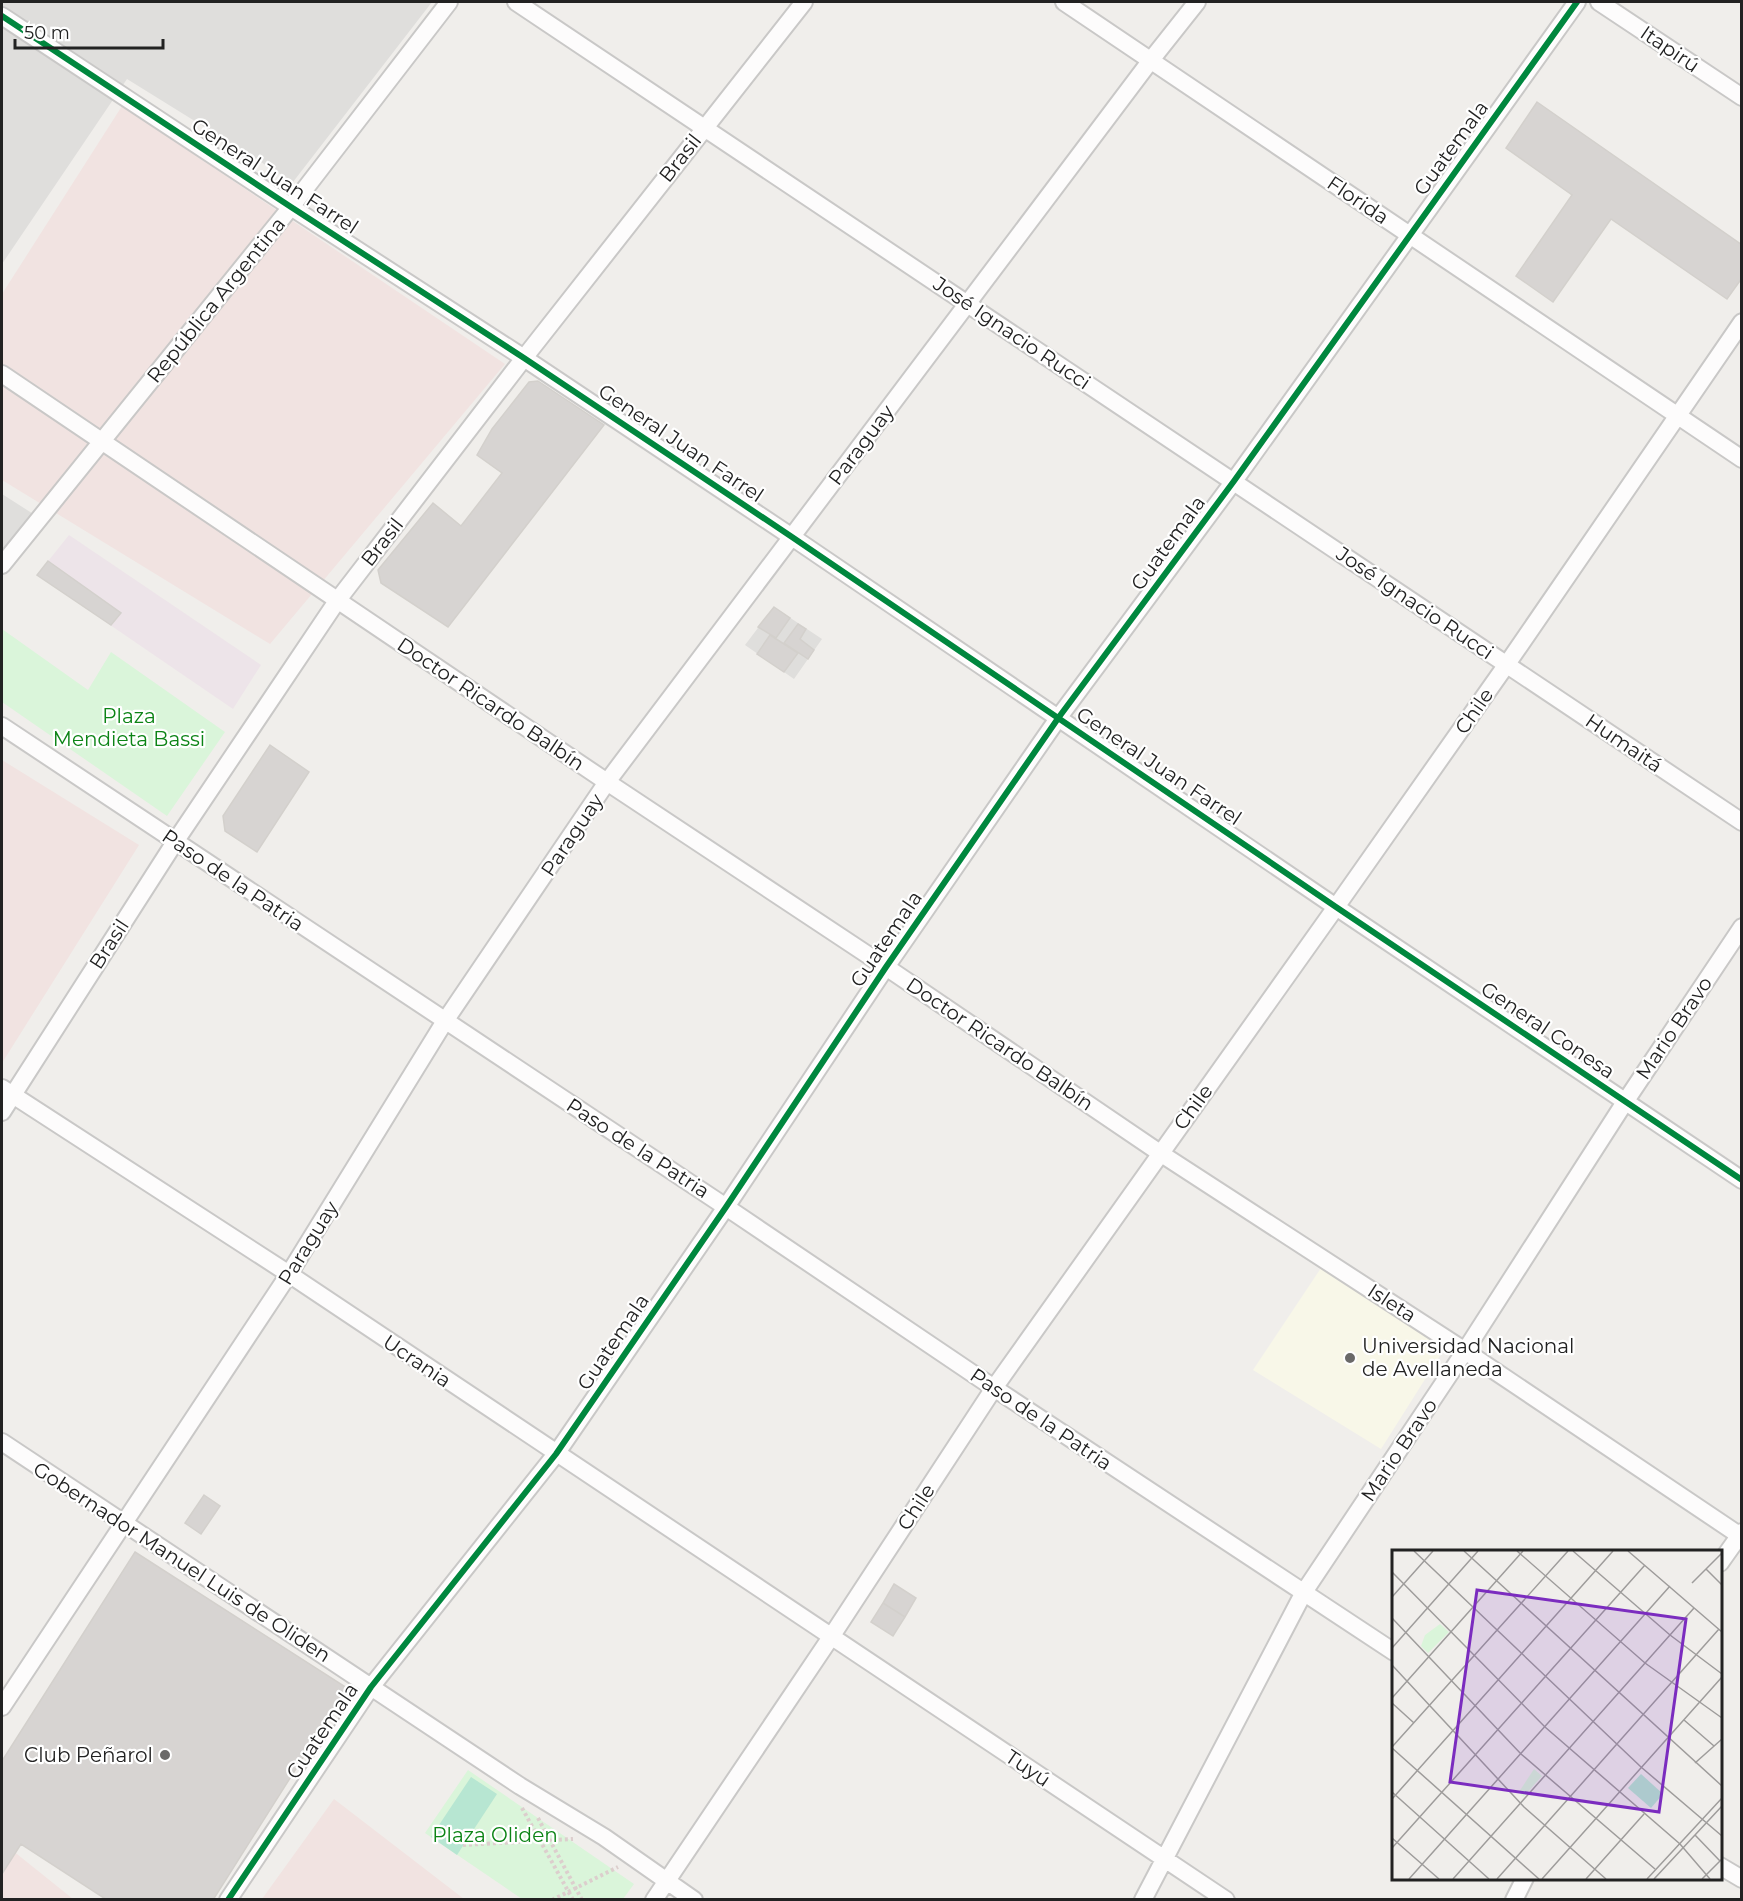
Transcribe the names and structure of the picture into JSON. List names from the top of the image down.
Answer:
{
  "streets": {
    "street": [
      "Itapirú",
      "Guatemala",
      "Brasil",
      "General Juan Farrel",
      "Florida",
      "República Argentina",
      "José Ignacio Rucci",
      "Paraguay",
      "Doctor Ricardo Balbín",
      "Chile",
      "Humaitá",
      "Paso de la Patria",
      "Mario Bravo",
      "General Conesa",
      "Isleta",
      "Ucrania",
      "Gobernador Manuel Luis de Oliden",
      "Tuyú"
    ]
  },
  "crossings": [
    ["Guatemala", "General Juan Farrel"],
    ["Guatemala", "Florida"],
    ["Guatemala", "José Ignacio Rucci"],
    ["Guatemala", "Doctor Ricardo Balbín"],
    ["Guatemala", "Paso de la Patria"],
    ["Guatemala", "Ucrania"],
    ["Guatemala", "Gobernador Manuel Luis de Oliden"],
    ["Brasil", "General Juan Farrel"],
    ["Brasil", "José Ignacio Rucci"],
    ["Brasil", "Doctor Ricardo Balbín"],
    ["Brasil", "Paso de la Patria"],
    ["Brasil", "Ucrania"],
    ["General Juan Farrel", "República Argentina"],
    ["General Juan Farrel", "Paraguay"],
    ["General Juan Farrel", "Chile"],
    ["General Juan Farrel", "General Conesa"],
    ["Florida", "Paraguay"],
    ["Florida", "Chile"],
    ["República Argentina", "Doctor Ricardo Balbín"],
    ["José Ignacio Rucci", "Paraguay"],
    ["José Ignacio Rucci", "Chile"],
    ["José Ignacio Rucci", "Humaitá"],
    ["Paraguay", "Doctor Ricardo Balbín"],
    ["Paraguay", "Paso de la Patria"],
    ["Paraguay", "Ucrania"],
    ["Paraguay", "Gobernador Manuel Luis de Oliden"],
    ["Doctor Ricardo Balbín", "Chile"],
    ["Doctor Ricardo Balbín", "Isleta"],
    ["Chile", "Humaitá"],
    ["Chile", "Paso de la Patria"],
    ["Chile", "General Conesa"],
    ["Chile", "Isleta"],
    ["Chile", "Ucrania"],
    ["Chile", "Gobernador Manuel Luis de Oliden"],
    ["Chile", "Tuyú"],
    ["Paso de la Patria", "Mario Bravo"],
    ["Mario Bravo", "General Conesa"],
    ["Mario Bravo", "Isleta"],
    ["Mario Bravo", "Tuyú"],
    ["Ucrania", "Tuyú"]
  ],
  "parks": ["Plaza Mendieta Bassi", "Plaza Oliden"],
  "places": ["Universidad Nacional de Avellaneda", "Club Peñarol"],
  "scale_bar": "50 m"
}
